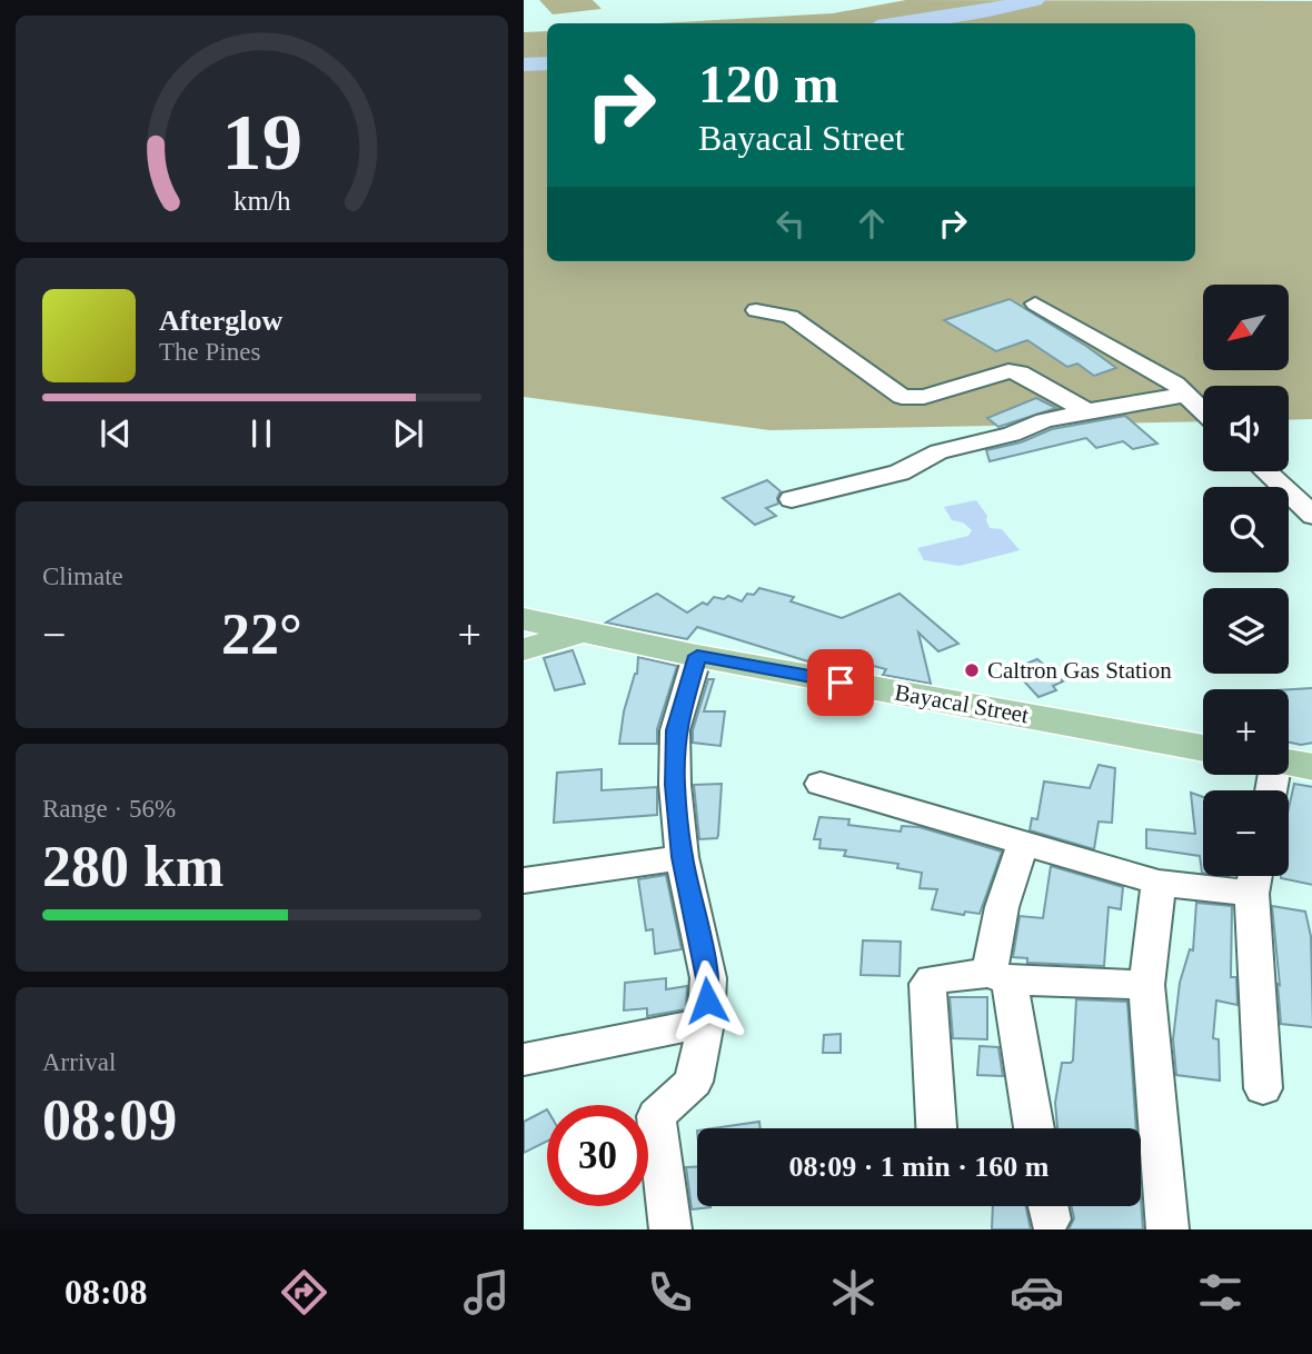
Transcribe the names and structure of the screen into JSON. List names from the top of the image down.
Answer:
{
  "streets": {
    "main road": ["Bayacal Street"]
  },
  "places": ["Caltron Gas Station"],
  "north": "bottom left",
  "page": {
    "turn": ["120 m", "Bayacal Street"],
    "map_buttons": ["+", "−"],
    "song": ["Afterglow", "The Pines"],
    "tile": [
      "Climate",
      ["Range · 56%", "280 km"],
      ["Arrival", "08:09"]
    ],
    "heat": ["−", "22°", "+"],
    "limit": "30",
    "trip": "08:09 · 1 min · 160 m",
    "tabs": "08:08",
    "gauge": ["19", "km/h"]
  }
}
